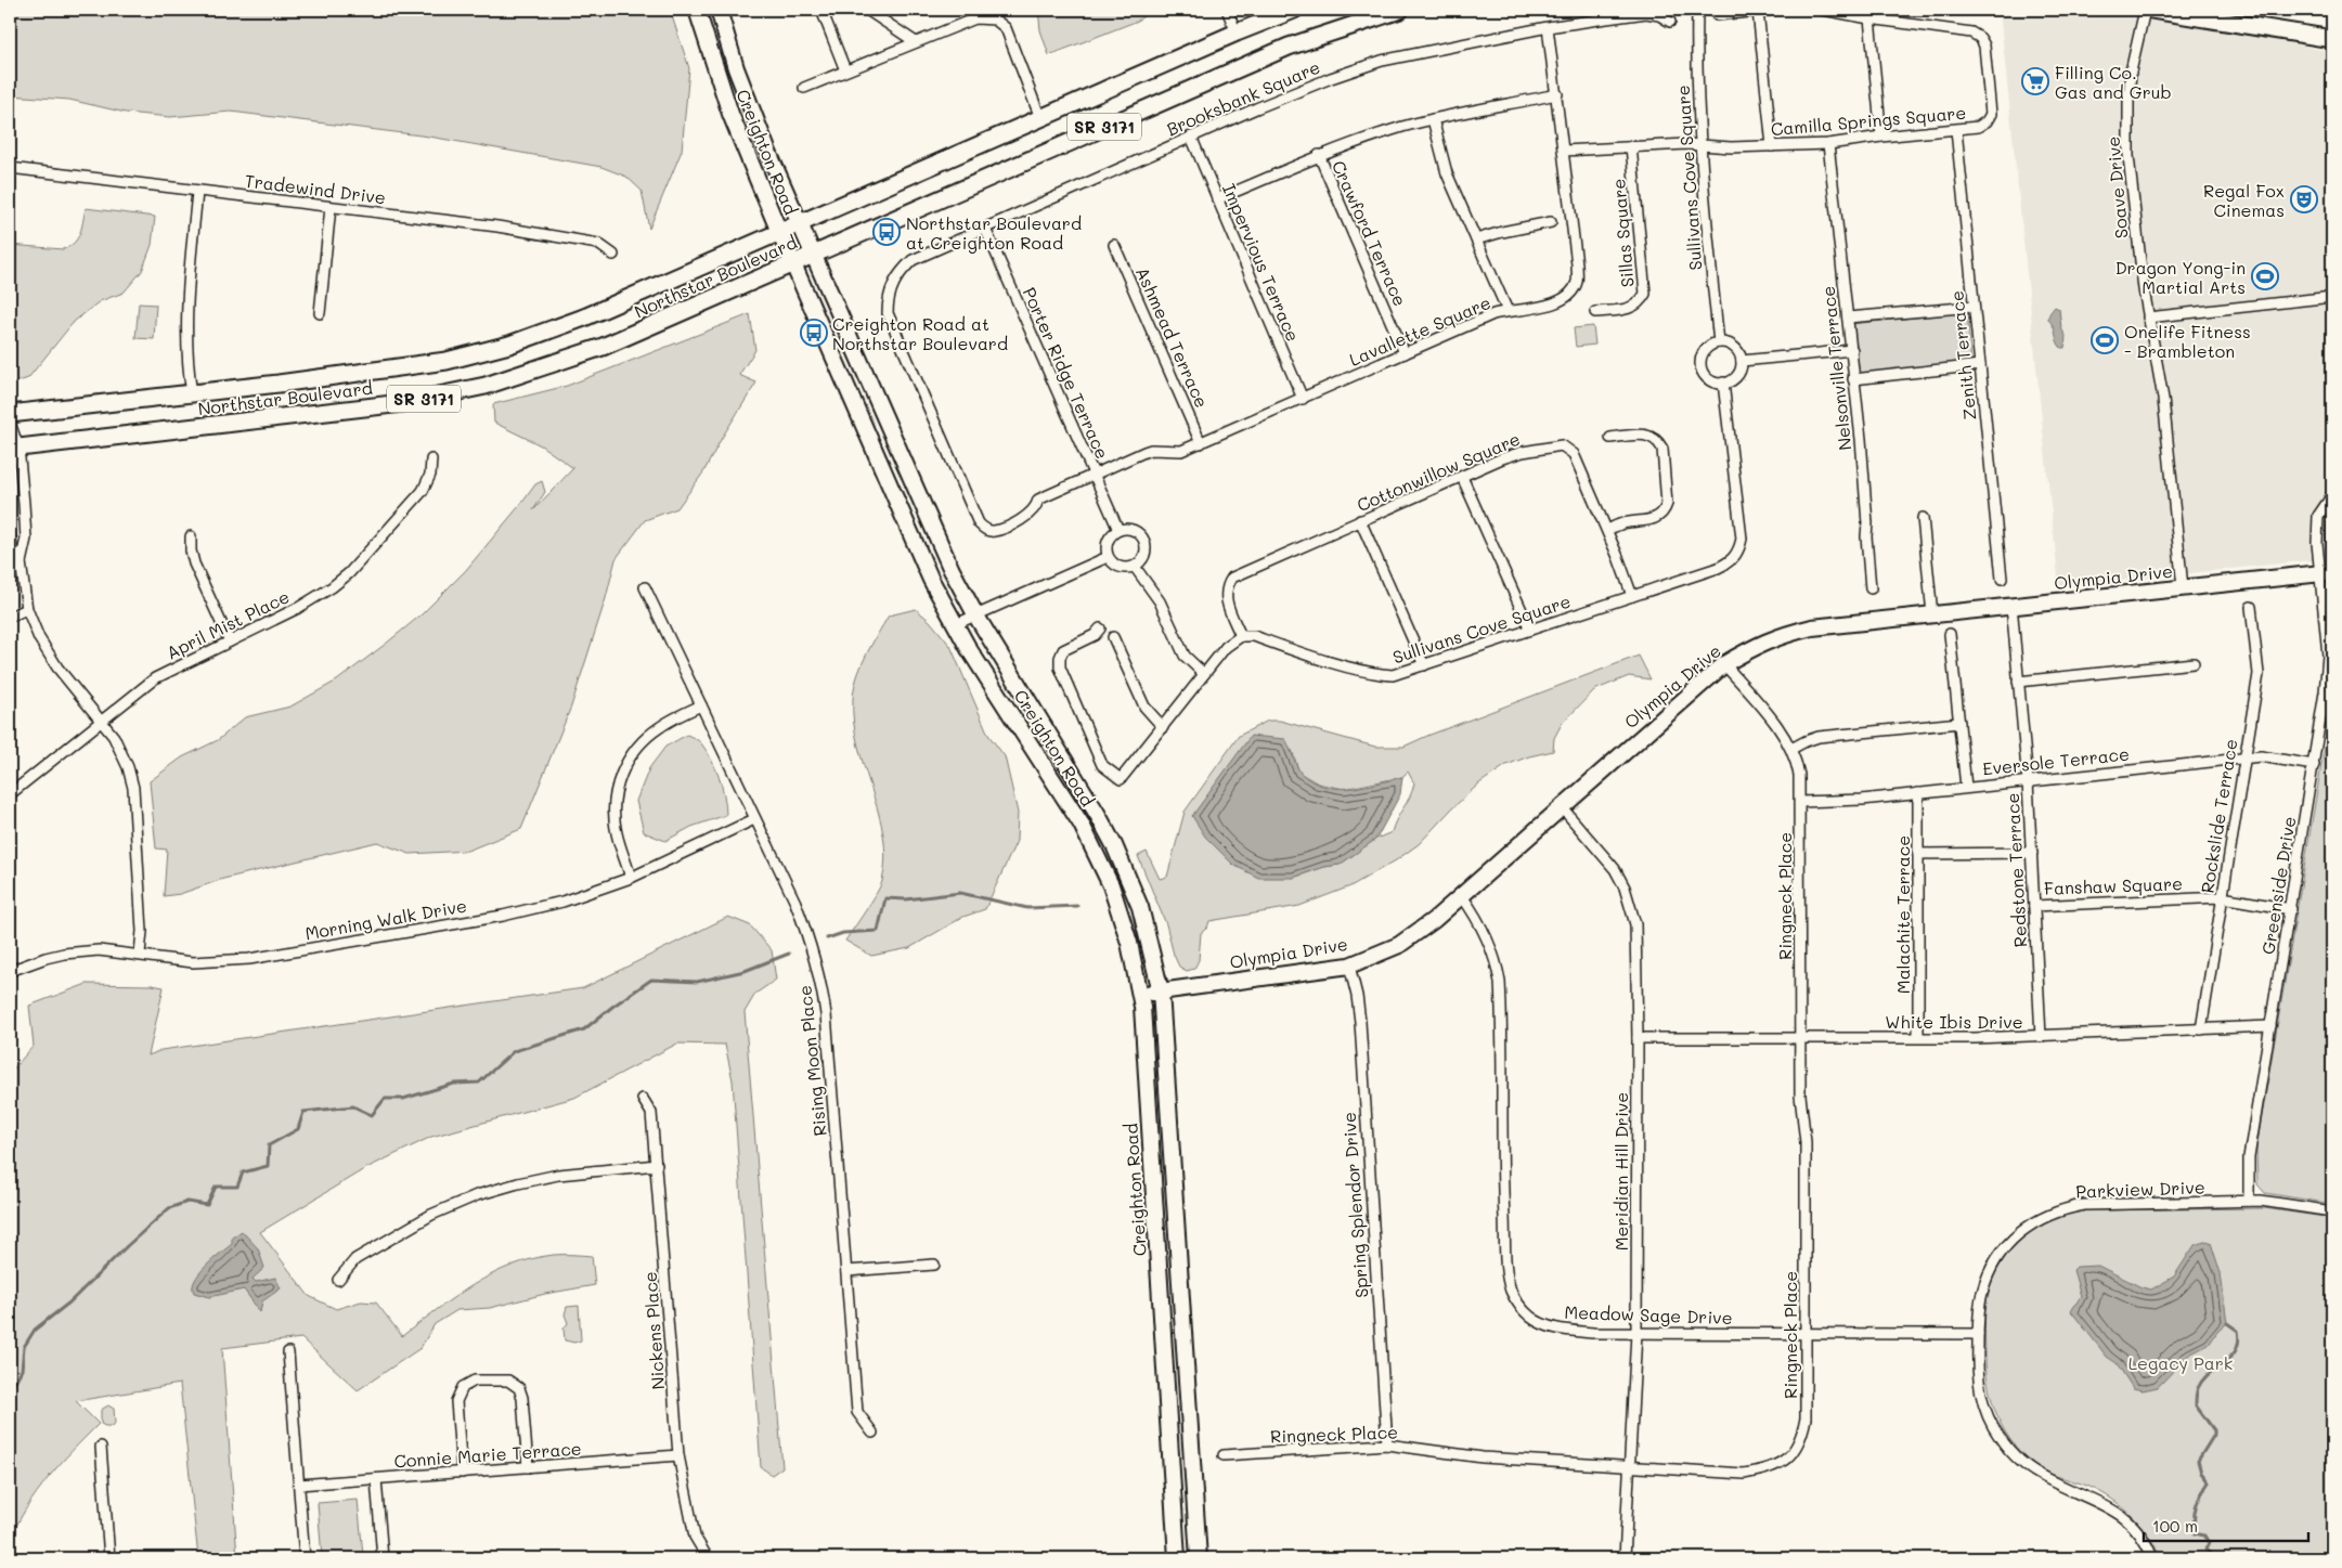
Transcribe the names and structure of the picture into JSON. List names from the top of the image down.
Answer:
{
  "streets": {
    "main road": ["SR 3171", "Northstar Boulevard"],
    "street": [
      "Brooksbank Square",
      "Camilla Springs Square",
      "Creighton Road",
      "Sullivans Cove Square",
      "Soave Drive",
      "Tradewind Drive",
      "Crawford Terrace",
      "Sillas Square",
      "Impervious Terrace",
      "Lavallette Square",
      "Ashmead Terrace",
      "Zenith Terrace",
      "Nelsonville Terrace",
      "Porter Ridge Terrace",
      "Cottonwillow Square",
      "Olympia Drive",
      "April Mist Place",
      "Eversole Terrace",
      "Rockslide Terrace",
      "Redstone Terrace",
      "Fanshaw Square",
      "Greenside Drive",
      "Ringneck Place",
      "Malachite Terrace",
      "Morning Walk Drive",
      "White Ibis Drive",
      "Rising Moon Place",
      "Meridian Hill Drive",
      "Parkview Drive",
      "Spring Splendor Drive",
      "Meadow Sage Drive",
      "Nickens Place",
      "Connie Marie Terrace"
    ]
  },
  "crossings": [
    ["Brooksbank Square", "Impervious Terrace"],
    ["Brooksbank Square", "Lavallette Square"],
    ["Brooksbank Square", "Porter Ridge Terrace"],
    ["Camilla Springs Square", "Sullivans Cove Square"],
    ["Camilla Springs Square", "Sillas Square"],
    ["Camilla Springs Square", "Lavallette Square"],
    ["Camilla Springs Square", "Zenith Terrace"],
    ["Camilla Springs Square", "Nelsonville Terrace"],
    ["Creighton Road", "Northstar Boulevard"],
    ["Creighton Road", "Olympia Drive"],
    ["Sullivans Cove Square", "Cottonwillow Square"],
    ["Soave Drive", "Olympia Drive"],
    ["Crawford Terrace", "Lavallette Square"],
    ["Impervious Terrace", "Lavallette Square"],
    ["Lavallette Square", "Ashmead Terrace"],
    ["Lavallette Square", "Porter Ridge Terrace"],
    ["Olympia Drive", "Redstone Terrace"],
    ["Olympia Drive", "Greenside Drive"],
    ["Olympia Drive", "Ringneck Place"],
    ["Olympia Drive", "Meridian Hill Drive"],
    ["Olympia Drive", "Spring Splendor Drive"],
    ["Olympia Drive", "Meadow Sage Drive"],
    ["Eversole Terrace", "Rockslide Terrace"],
    ["Eversole Terrace", "Redstone Terrace"],
    ["Eversole Terrace", "Greenside Drive"],
    ["Eversole Terrace", "Ringneck Place"],
    ["Eversole Terrace", "Malachite Terrace"],
    ["Rockslide Terrace", "Fanshaw Square"],
    ["Rockslide Terrace", "White Ibis Drive"],
    ["Redstone Terrace", "Fanshaw Square"],
    ["Redstone Terrace", "White Ibis Drive"],
    ["Fanshaw Square", "Greenside Drive"],
    ["Greenside Drive", "White Ibis Drive"],
    ["Greenside Drive", "Parkview Drive"],
    ["Ringneck Place", "White Ibis Drive"],
    ["Ringneck Place", "Meridian Hill Drive"],
    ["Ringneck Place", "Spring Splendor Drive"],
    ["Ringneck Place", "Meadow Sage Drive"],
    ["Malachite Terrace", "White Ibis Drive"],
    ["Morning Walk Drive", "Rising Moon Place"],
    ["White Ibis Drive", "Meridian Hill Drive"],
    ["Meridian Hill Drive", "Meadow Sage Drive"],
    ["Parkview Drive", "Meadow Sage Drive"],
    ["Nickens Place", "Connie Marie Terrace"]
  ],
  "parks": ["Legacy Park"],
  "places": {
    "supermarket": ["Filling Co. Gas and Grub"],
    "theatre": ["Regal Fox Cinemas"],
    "bus stop": ["Northstar Boulevard at Creighton Road", "Creighton Road at Northstar Boulevard"],
    "sports": ["Dragon Yong-in Martial Arts", "Onelife Fitness - Brambleton"]
  },
  "scale_bar": "100 m"
}
